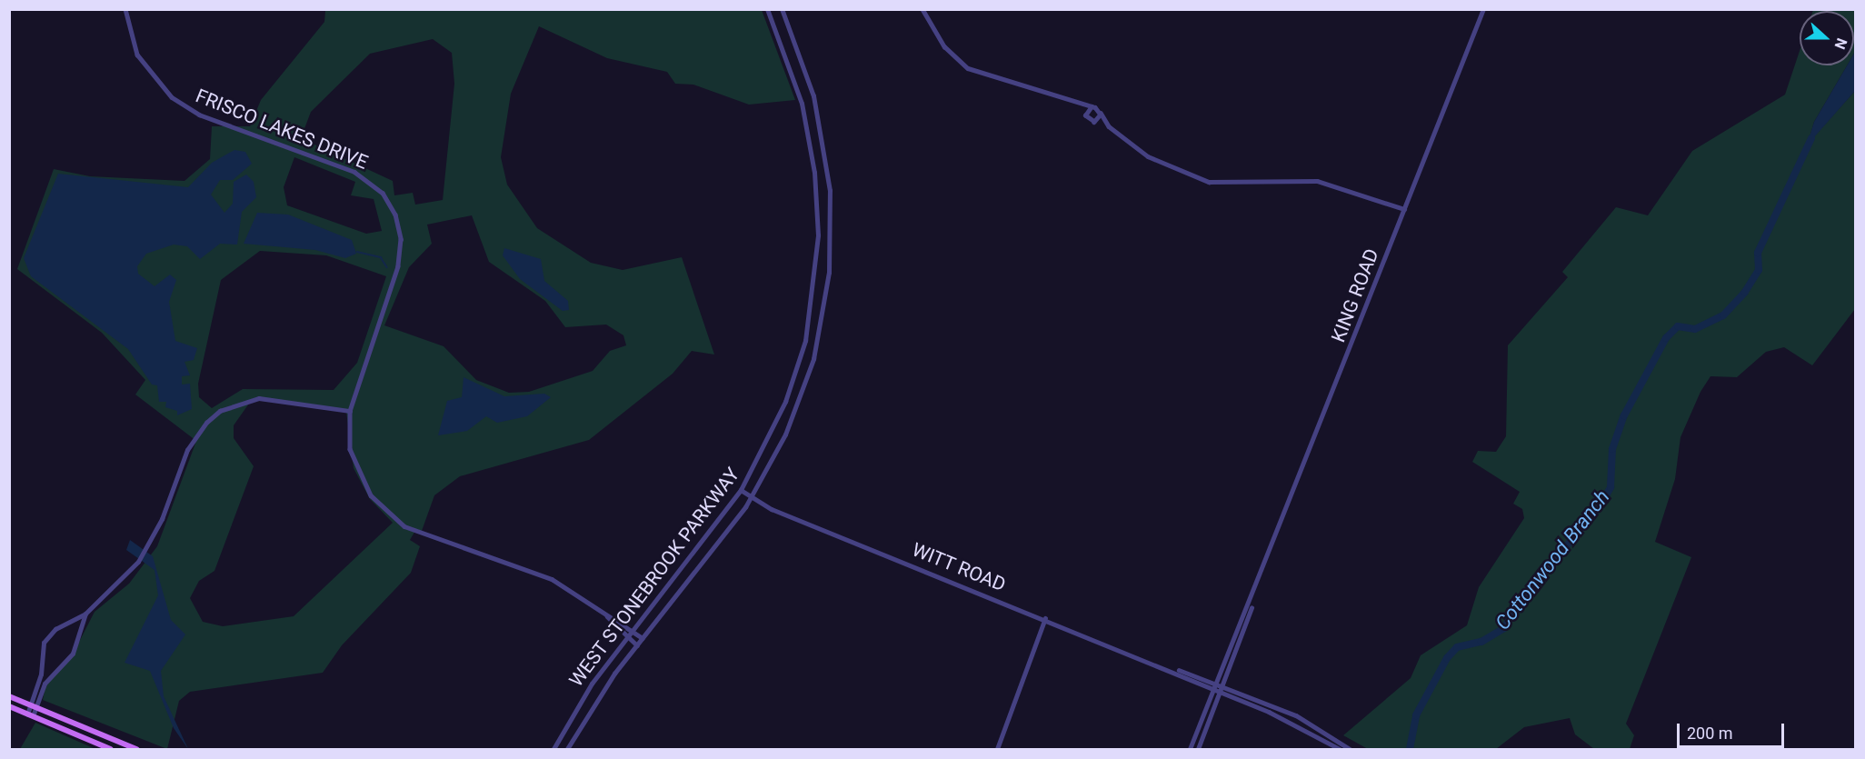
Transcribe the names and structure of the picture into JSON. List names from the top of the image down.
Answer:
{
  "streets": {
    "street": [
      "FRISCO LAKES DRIVE",
      "KING ROAD",
      "WITT ROAD",
      "WEST STONEBROOK PARKWAY"
    ]
  },
  "crossings": [
    ["FRISCO LAKES DRIVE", "WEST STONEBROOK PARKWAY"],
    ["KING ROAD", "WITT ROAD"],
    ["WITT ROAD", "WEST STONEBROOK PARKWAY"]
  ],
  "water": ["Cottonwood Branch"],
  "scale_bar": "200 m",
  "north": "right"
}
